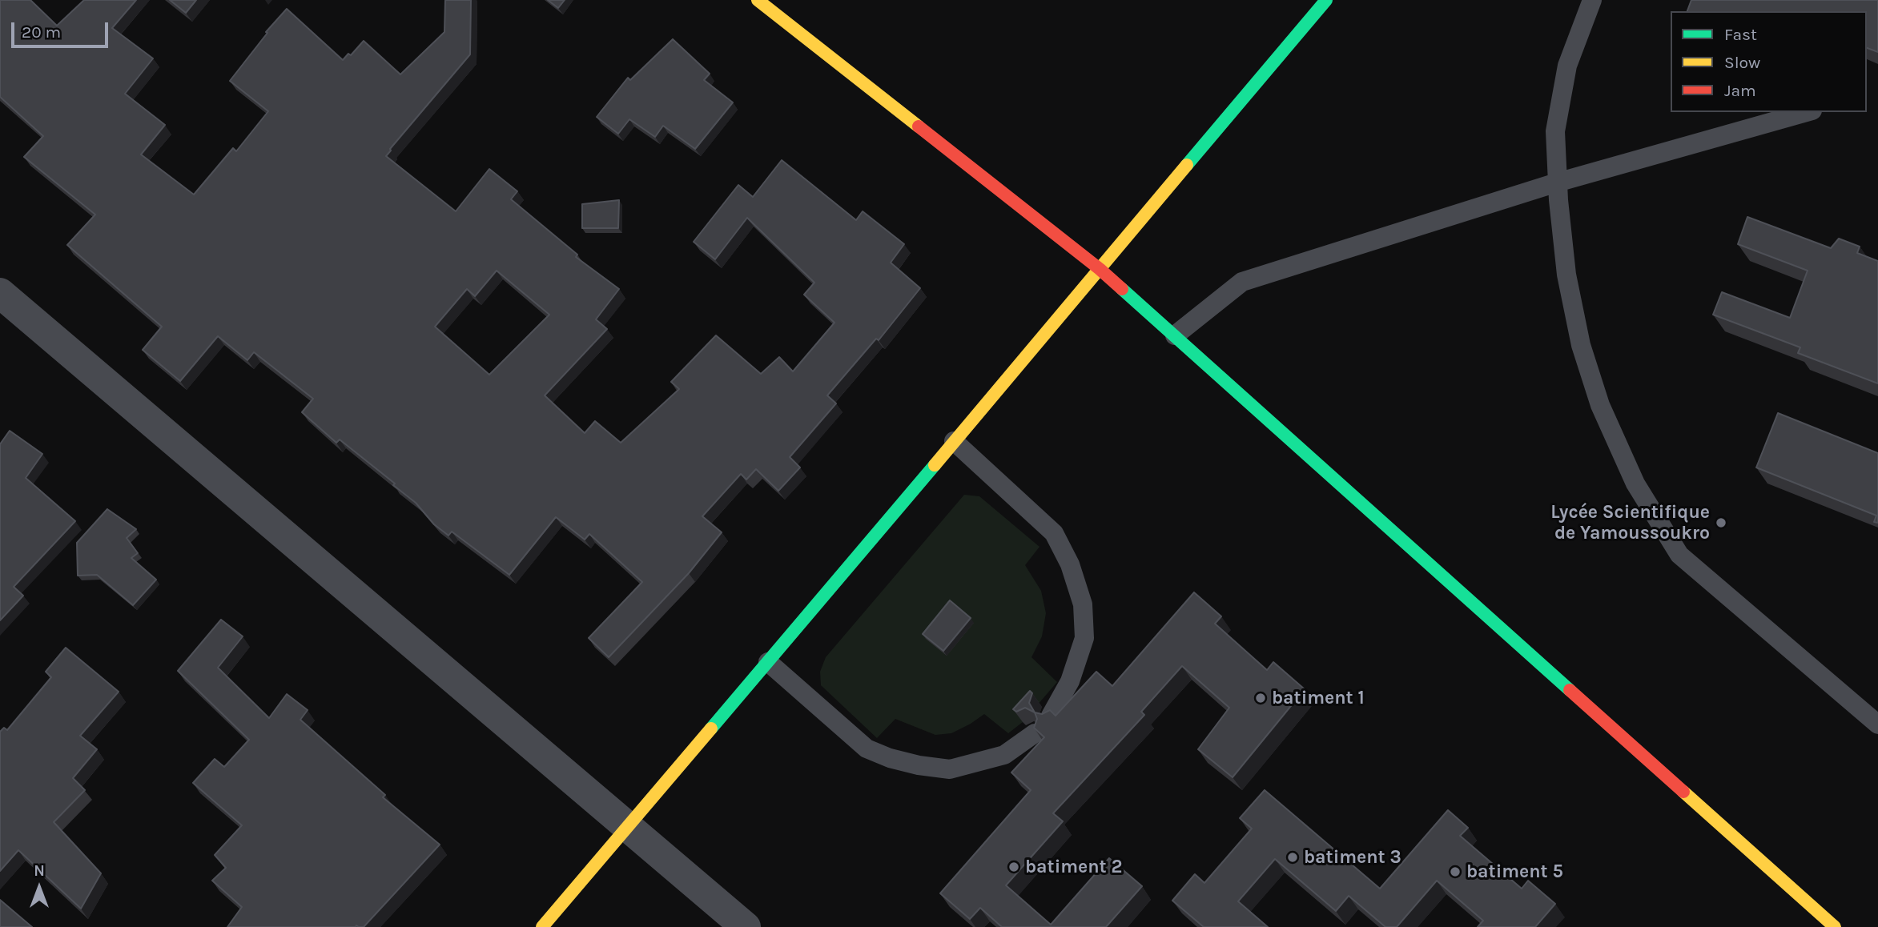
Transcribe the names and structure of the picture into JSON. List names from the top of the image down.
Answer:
{
  "places": [
    "Lycée Scientifique de Yamoussoukro",
    "batiment 1",
    "batiment 3",
    "batiment 2",
    "batiment 5"
  ],
  "legend": ["Fast", "Slow", "Jam"],
  "scale_bar": "20 m",
  "north": "top"
}
